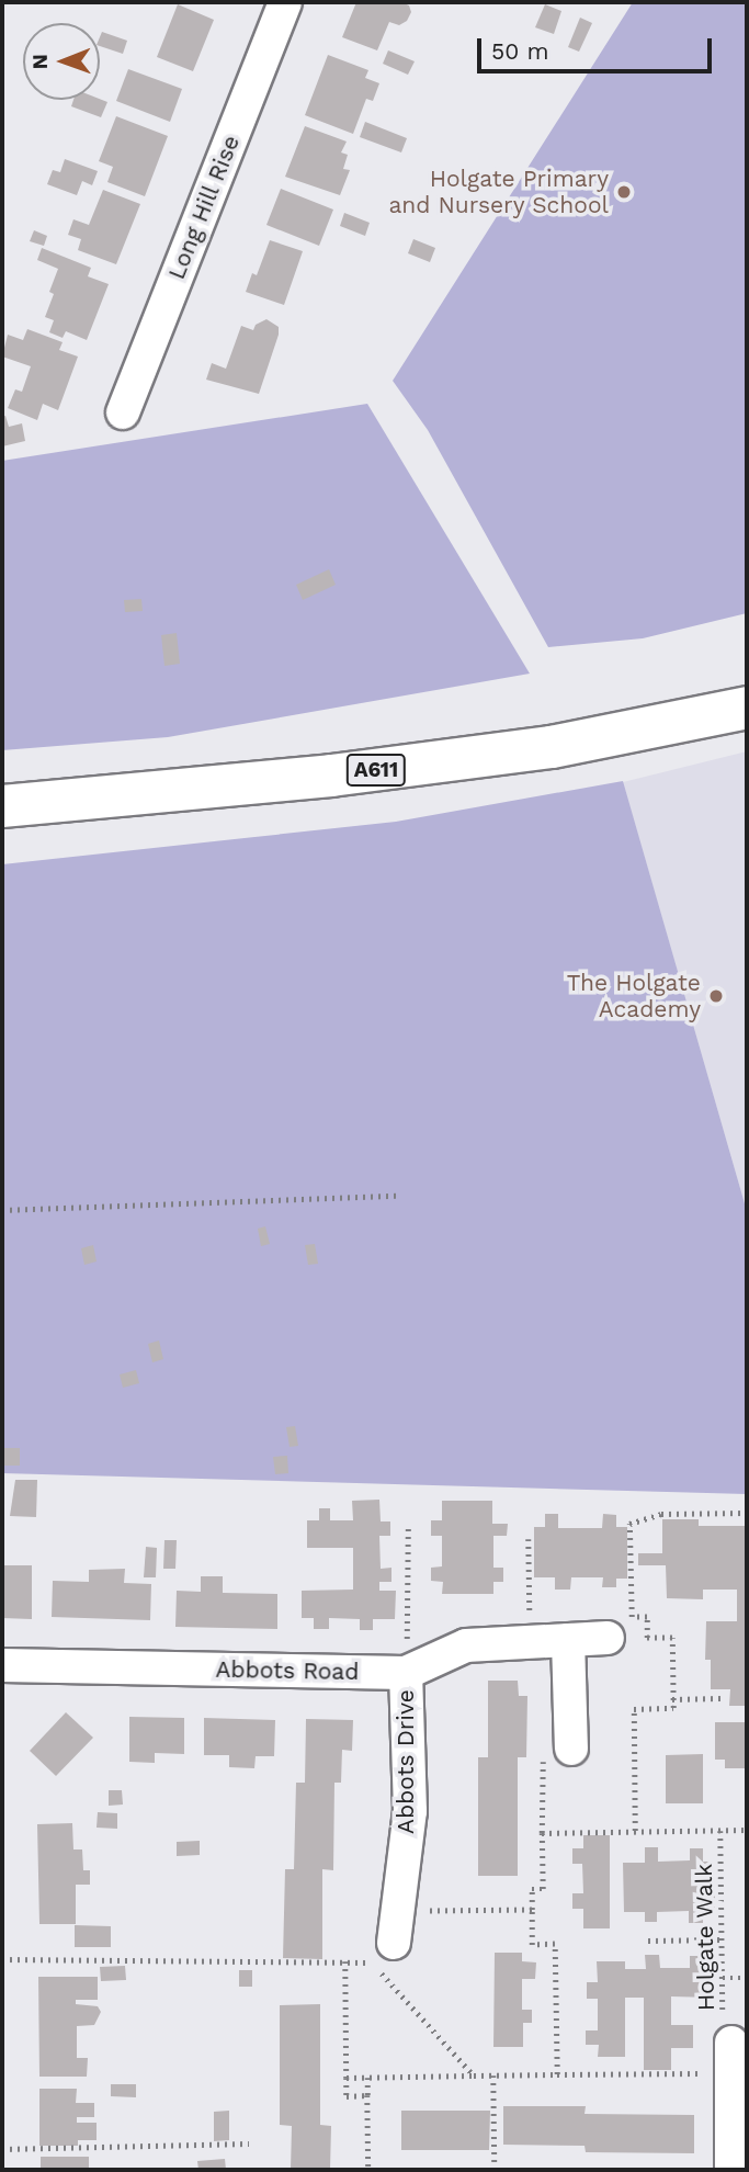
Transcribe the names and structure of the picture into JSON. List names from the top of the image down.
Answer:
{
  "streets": {
    "main road": ["A611"],
    "street": ["Long Hill Rise", "Abbots Road", "Abbots Drive"],
    "path": ["Holgate Walk"]
  },
  "crossings": [
    ["Abbots Road", "Abbots Drive"]
  ],
  "places": ["Holgate Primary and Nursery School", "The Holgate Academy"],
  "scale_bar": "50 m",
  "north": "left"
}
